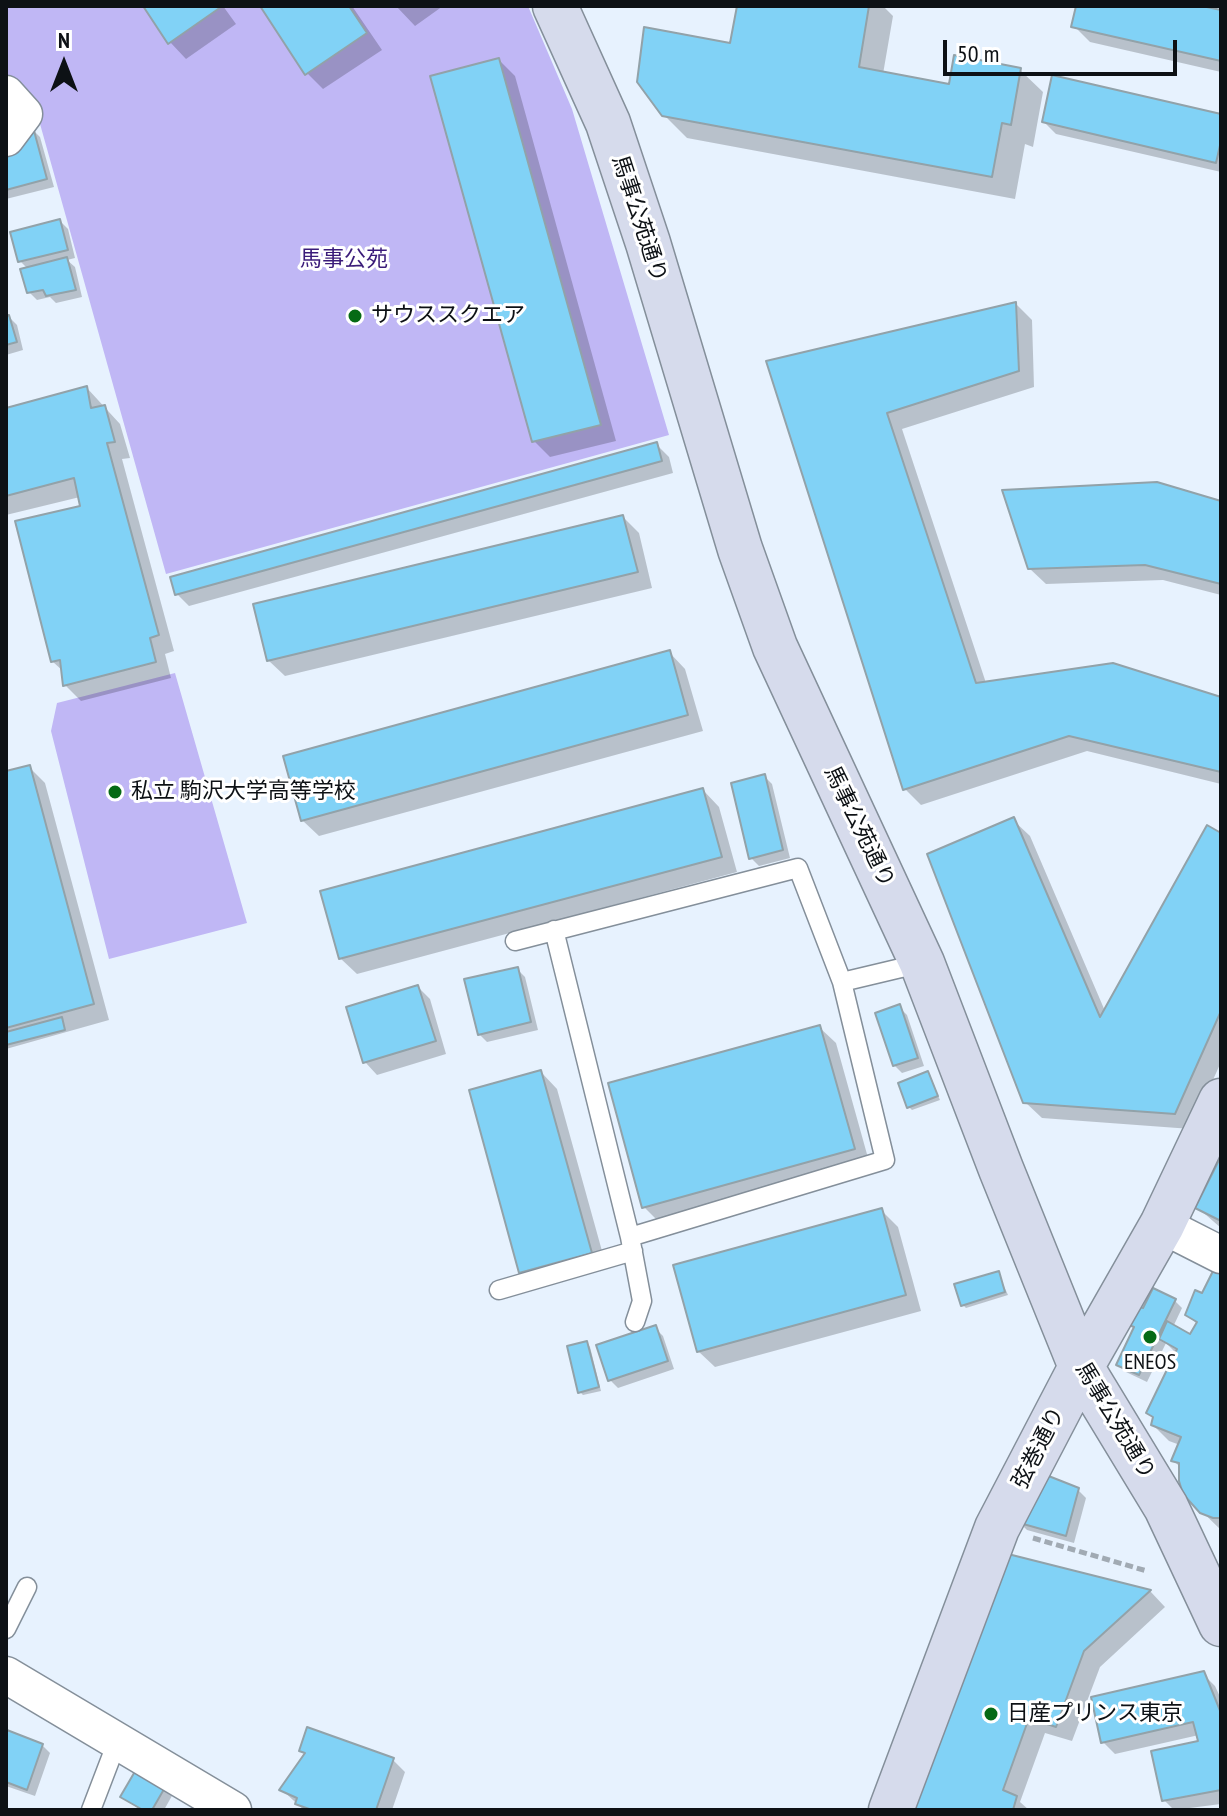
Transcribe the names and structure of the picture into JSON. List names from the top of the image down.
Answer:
{
  "streets": {
    "street": ["馬事公苑通り", "弦巻通り"]
  },
  "crossings": [
    ["馬事公苑通り", "弦巻通り"]
  ],
  "parks": ["馬事公苑"],
  "places": [
    "サウススクエア",
    "私立 駒沢大学高等学校",
    "ENEOS",
    "日産プリンス東京"
  ],
  "scale_bar": "50 m",
  "north": "top"
}
